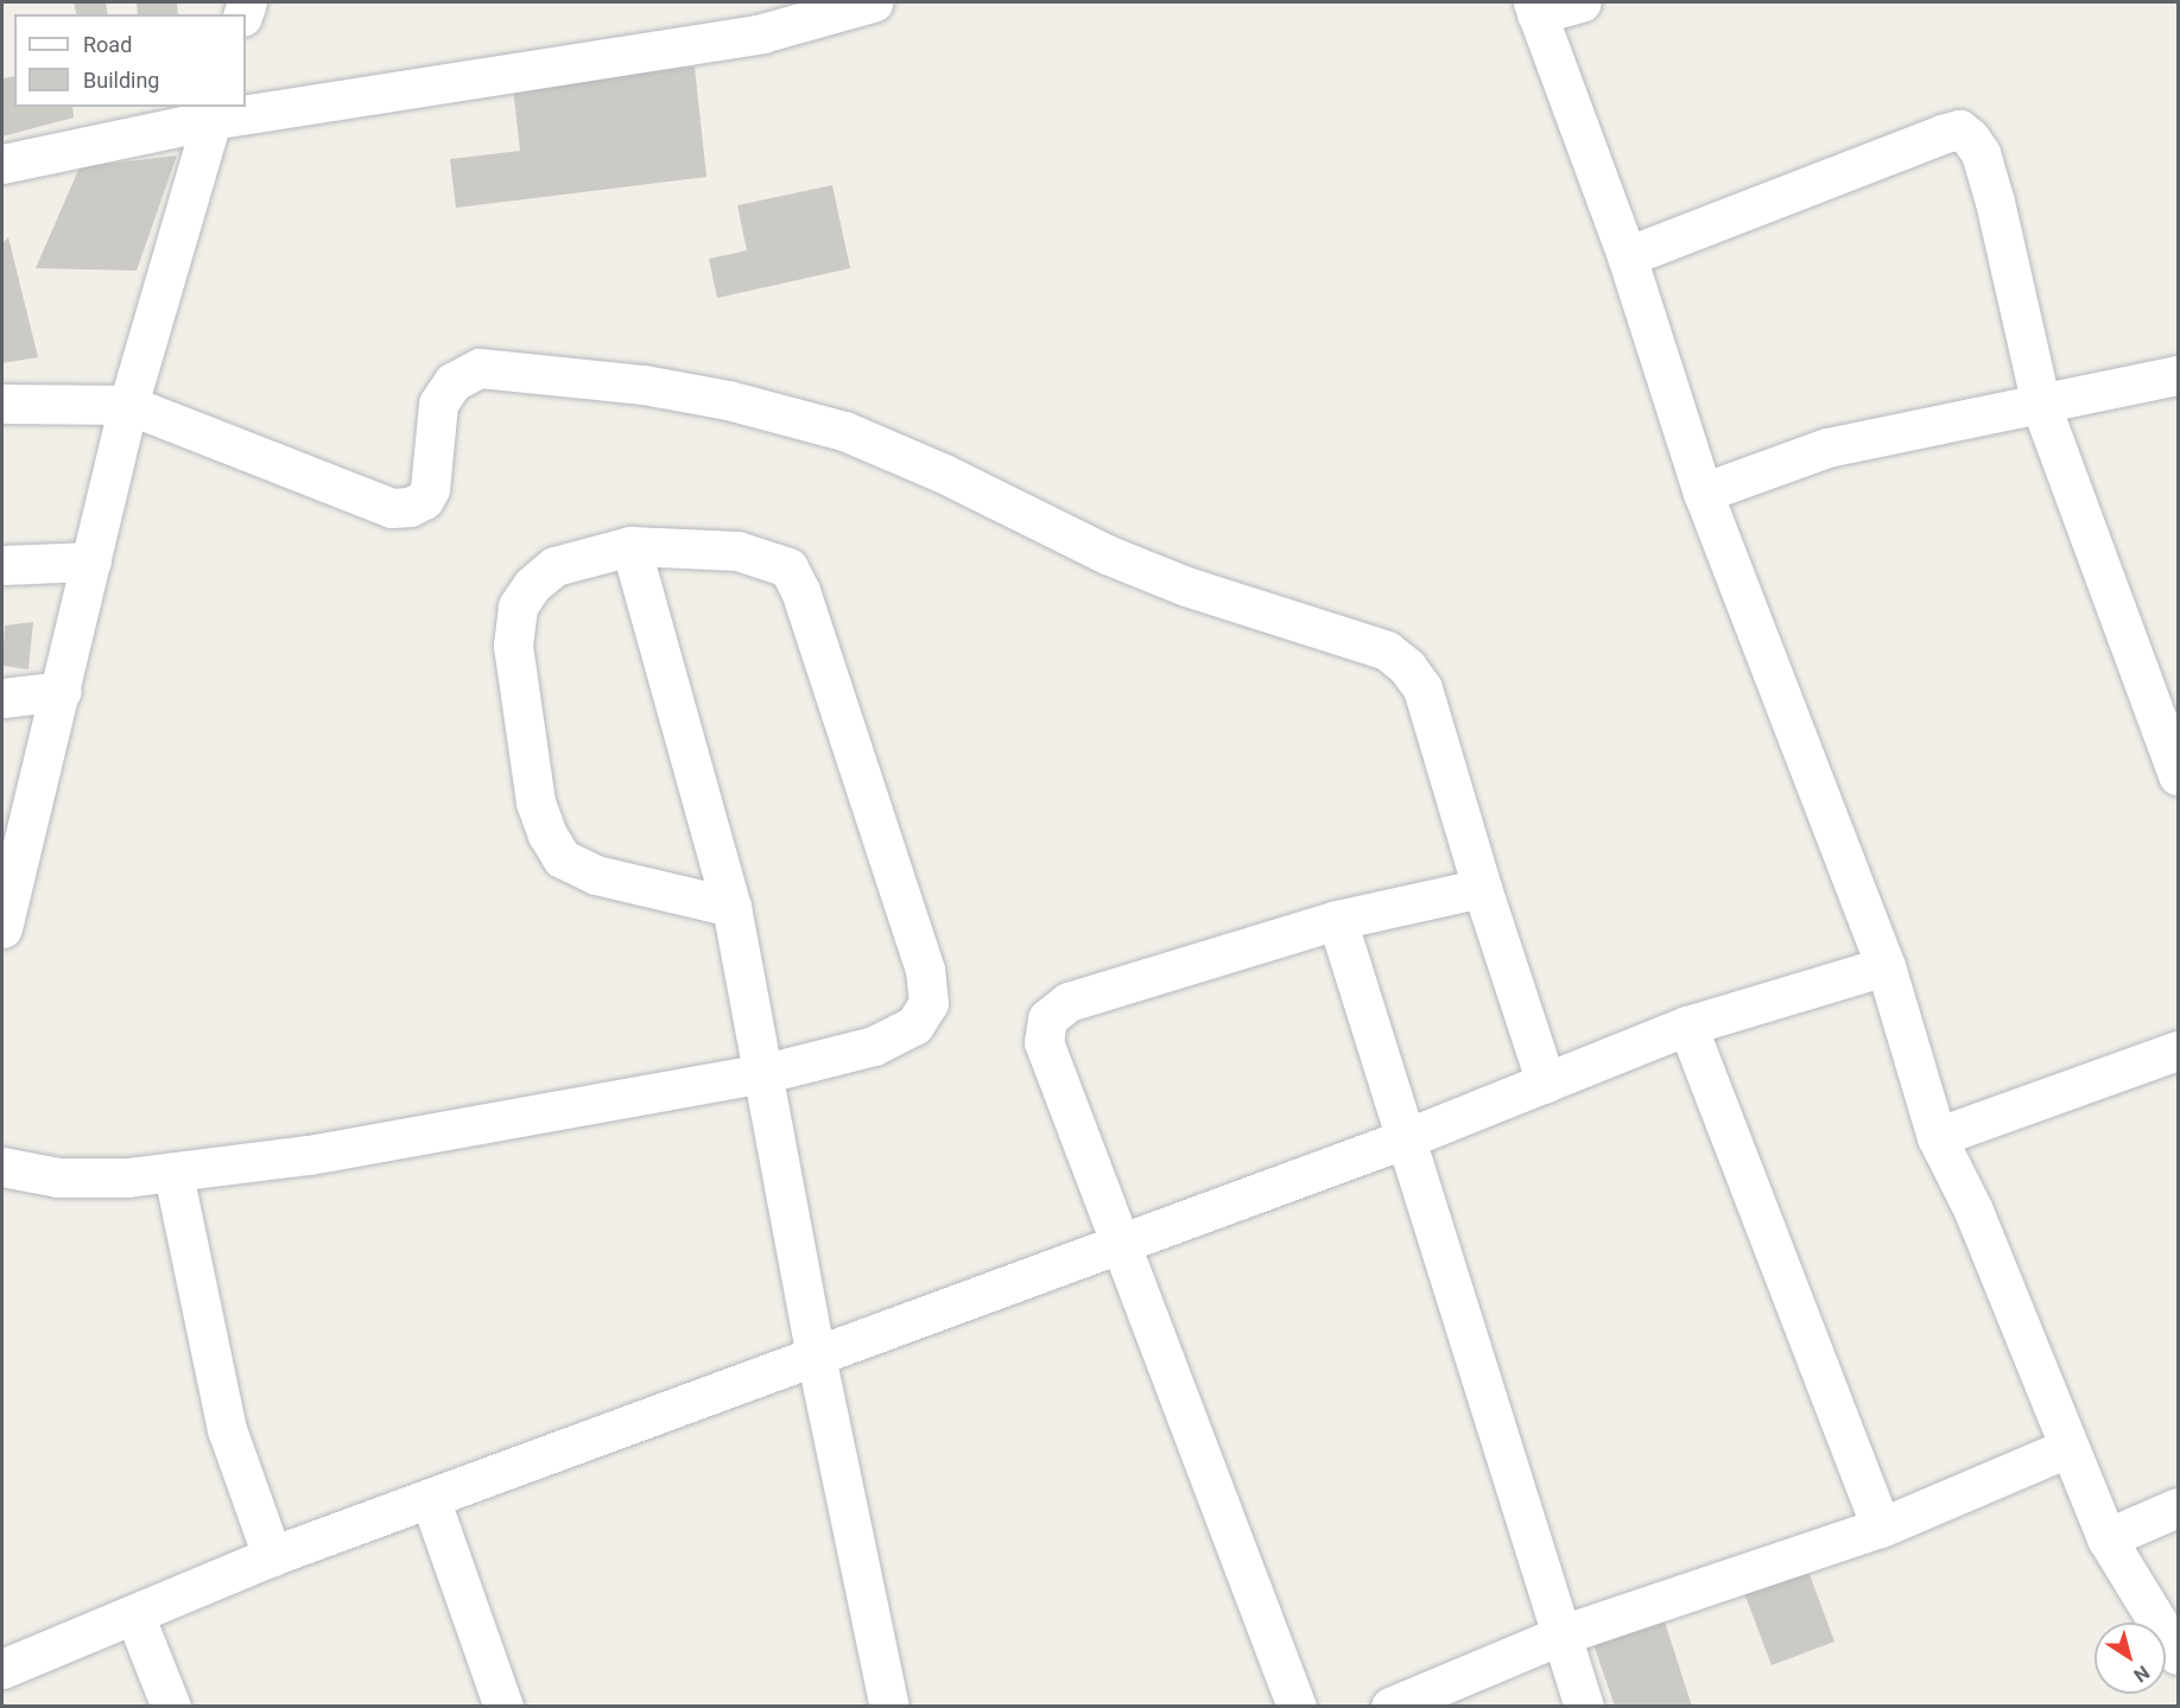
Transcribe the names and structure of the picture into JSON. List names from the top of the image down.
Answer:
{
  "legend": ["Road", "Building"],
  "north": "bottom right"
}
